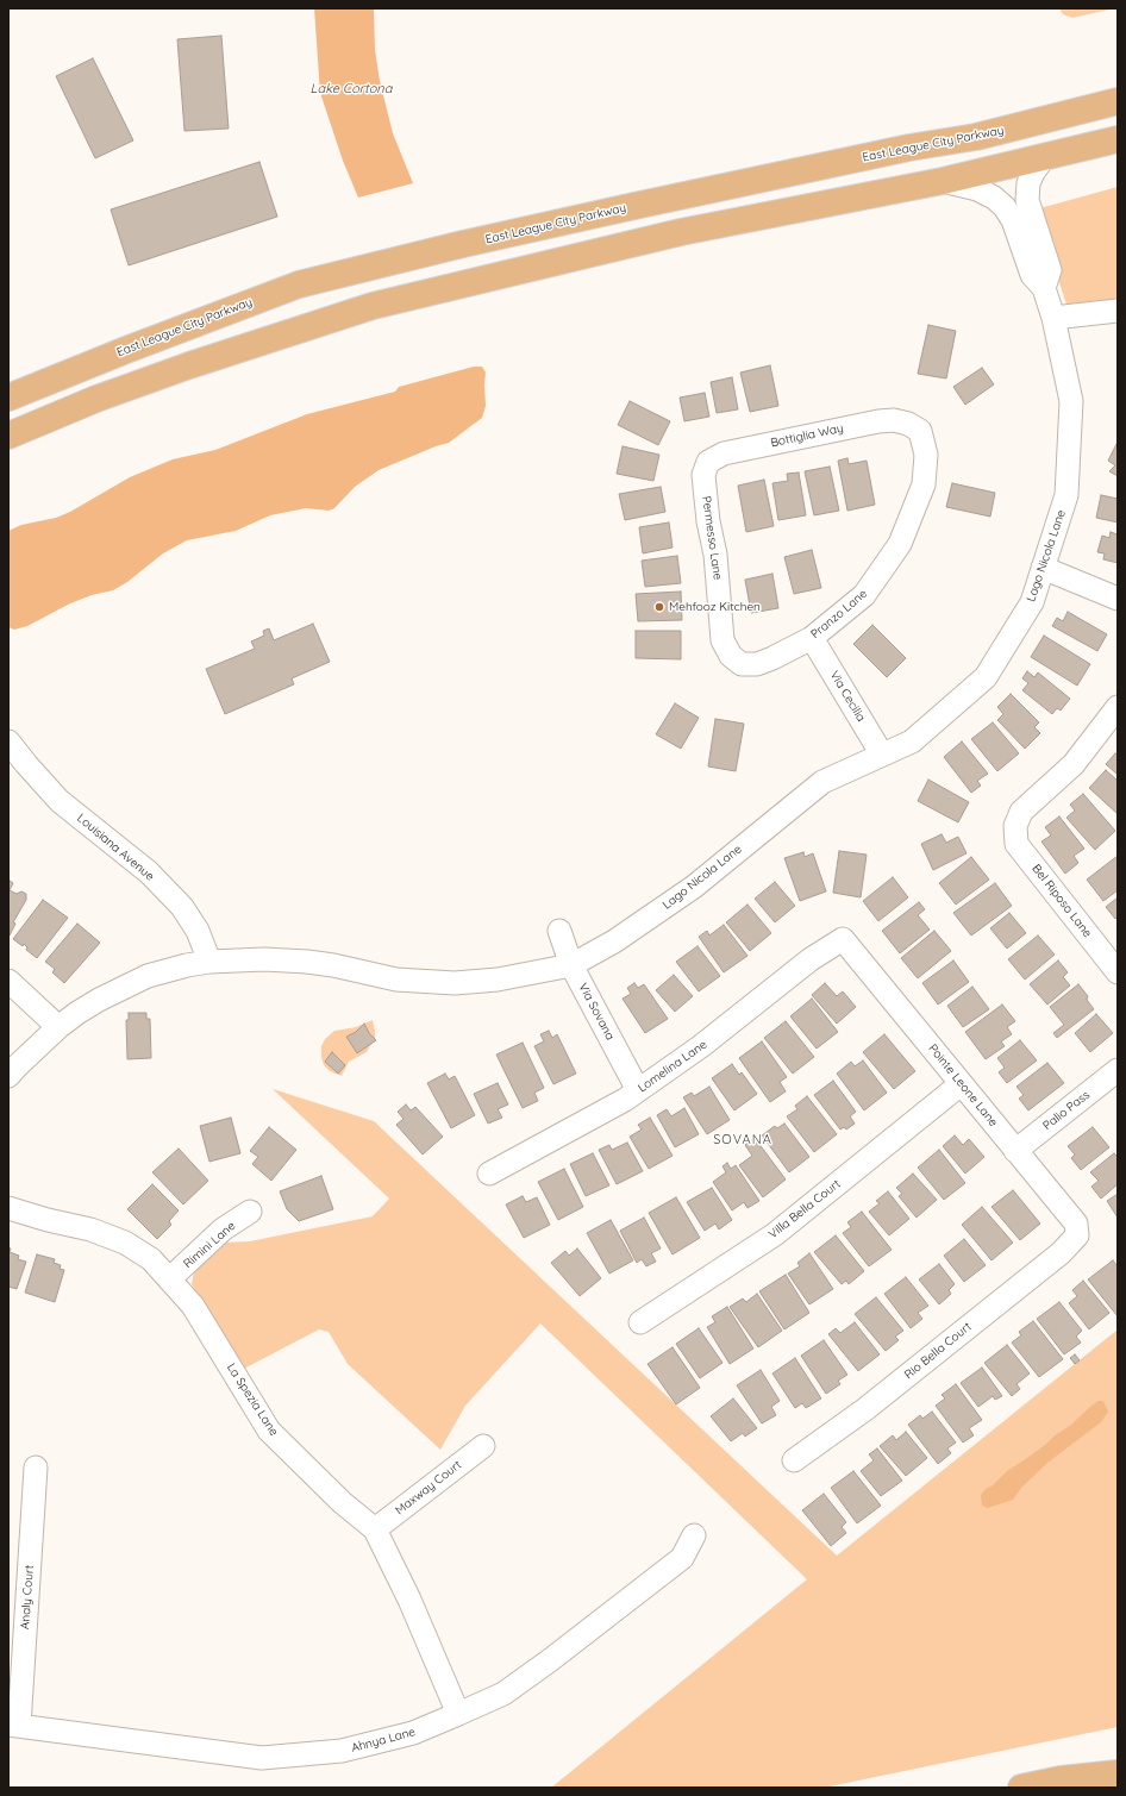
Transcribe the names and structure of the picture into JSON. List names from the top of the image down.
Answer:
{
  "streets": {
    "main road": ["East League City Parkway"],
    "street": [
      "Bottiglia Way",
      "Permesso Lane",
      "Lago Nicola Lane",
      "Pranzo Lane",
      "Via Cecilia",
      "Louisiana Avenue",
      "Bel Riposo Lane",
      "Via Sovana",
      "Lomelina Lane",
      "Pointe Leone Lane",
      "Palio Pass",
      "Villa Bella Court",
      "Rimini Lane",
      "Rio Bella Court",
      "La Spezia Lane",
      "Maxway Court",
      "Analy Court",
      "Ahnya Lane"
    ]
  },
  "crossings": [
    ["Bottiglia Way", "Permesso Lane"],
    ["Bottiglia Way", "Pranzo Lane"],
    ["Permesso Lane", "Pranzo Lane"],
    ["Lago Nicola Lane", "Via Cecilia"],
    ["Lago Nicola Lane", "Louisiana Avenue"],
    ["Lago Nicola Lane", "Via Sovana"],
    ["Pranzo Lane", "Via Cecilia"],
    ["Via Sovana", "Lomelina Lane"],
    ["Lomelina Lane", "Pointe Leone Lane"],
    ["Pointe Leone Lane", "Palio Pass"],
    ["Pointe Leone Lane", "Villa Bella Court"],
    ["Pointe Leone Lane", "Rio Bella Court"],
    ["Rimini Lane", "La Spezia Lane"],
    ["La Spezia Lane", "Maxway Court"],
    ["La Spezia Lane", "Ahnya Lane"],
    ["Analy Court", "Ahnya Lane"]
  ],
  "districts": ["SOVANA"],
  "water": ["Lake Cortona"],
  "places": ["Mehfooz Kitchen"]
}
